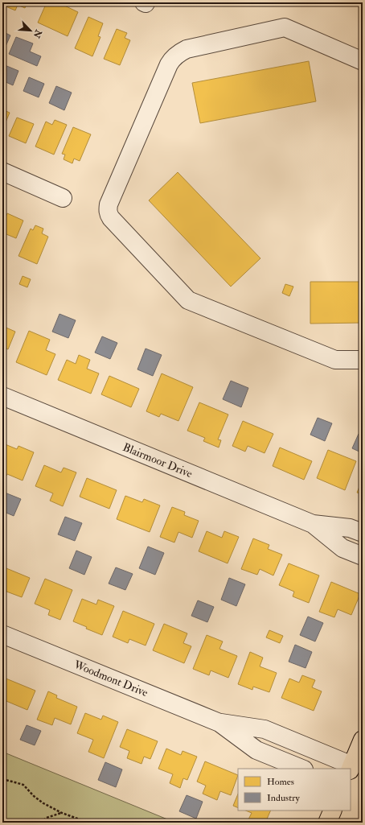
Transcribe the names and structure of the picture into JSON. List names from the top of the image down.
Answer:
{
  "streets": {
    "street": ["Blairmoor Drive", "Woodmont Drive"]
  },
  "legend": ["Homes", "Industry"],
  "north": "bottom right"
}
